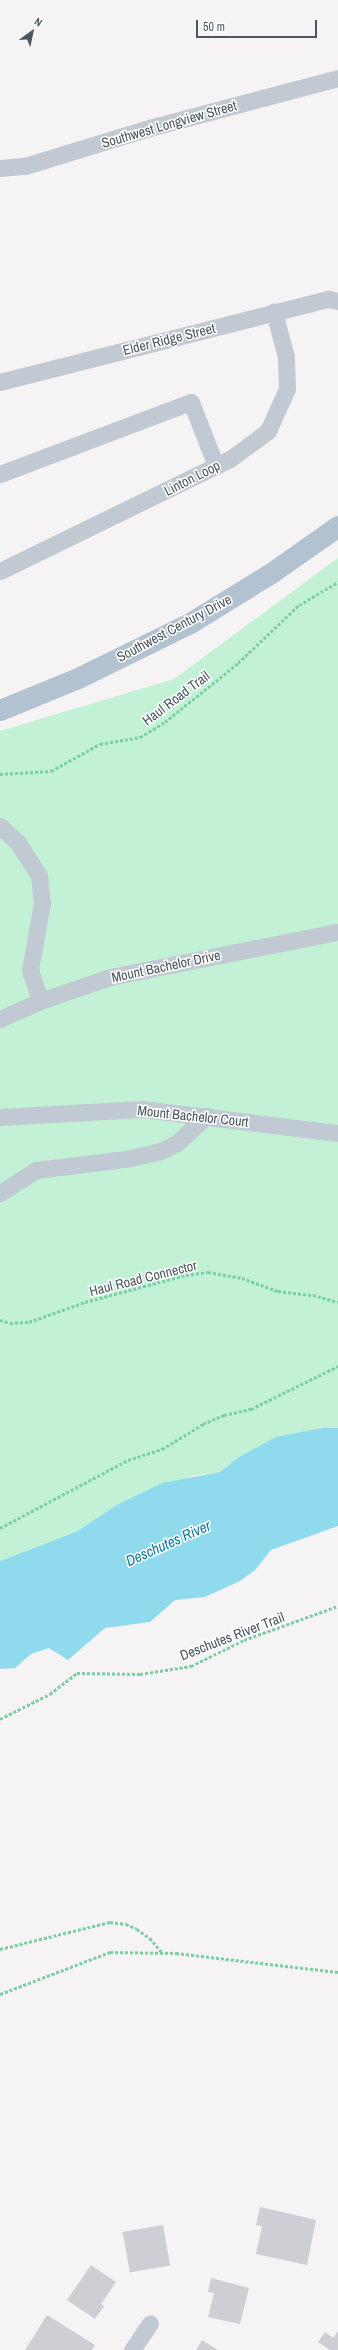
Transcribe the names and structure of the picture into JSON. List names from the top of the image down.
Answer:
{
  "streets": {
    "main road": ["Southwest Century Drive"],
    "street": [
      "Southwest Longview Street",
      "Elder Ridge Street",
      "Linton Loop",
      "Mount Bachelor Drive",
      "Mount Bachelor Court"
    ],
    "path": ["Haul Road Trail", "Haul Road Connector", "Deschutes River Trail"]
  },
  "crossings": [
    ["Elder Ridge Street", "Linton Loop"]
  ],
  "water": ["Deschutes River"],
  "scale_bar": "50 m",
  "north": "top right"
}
